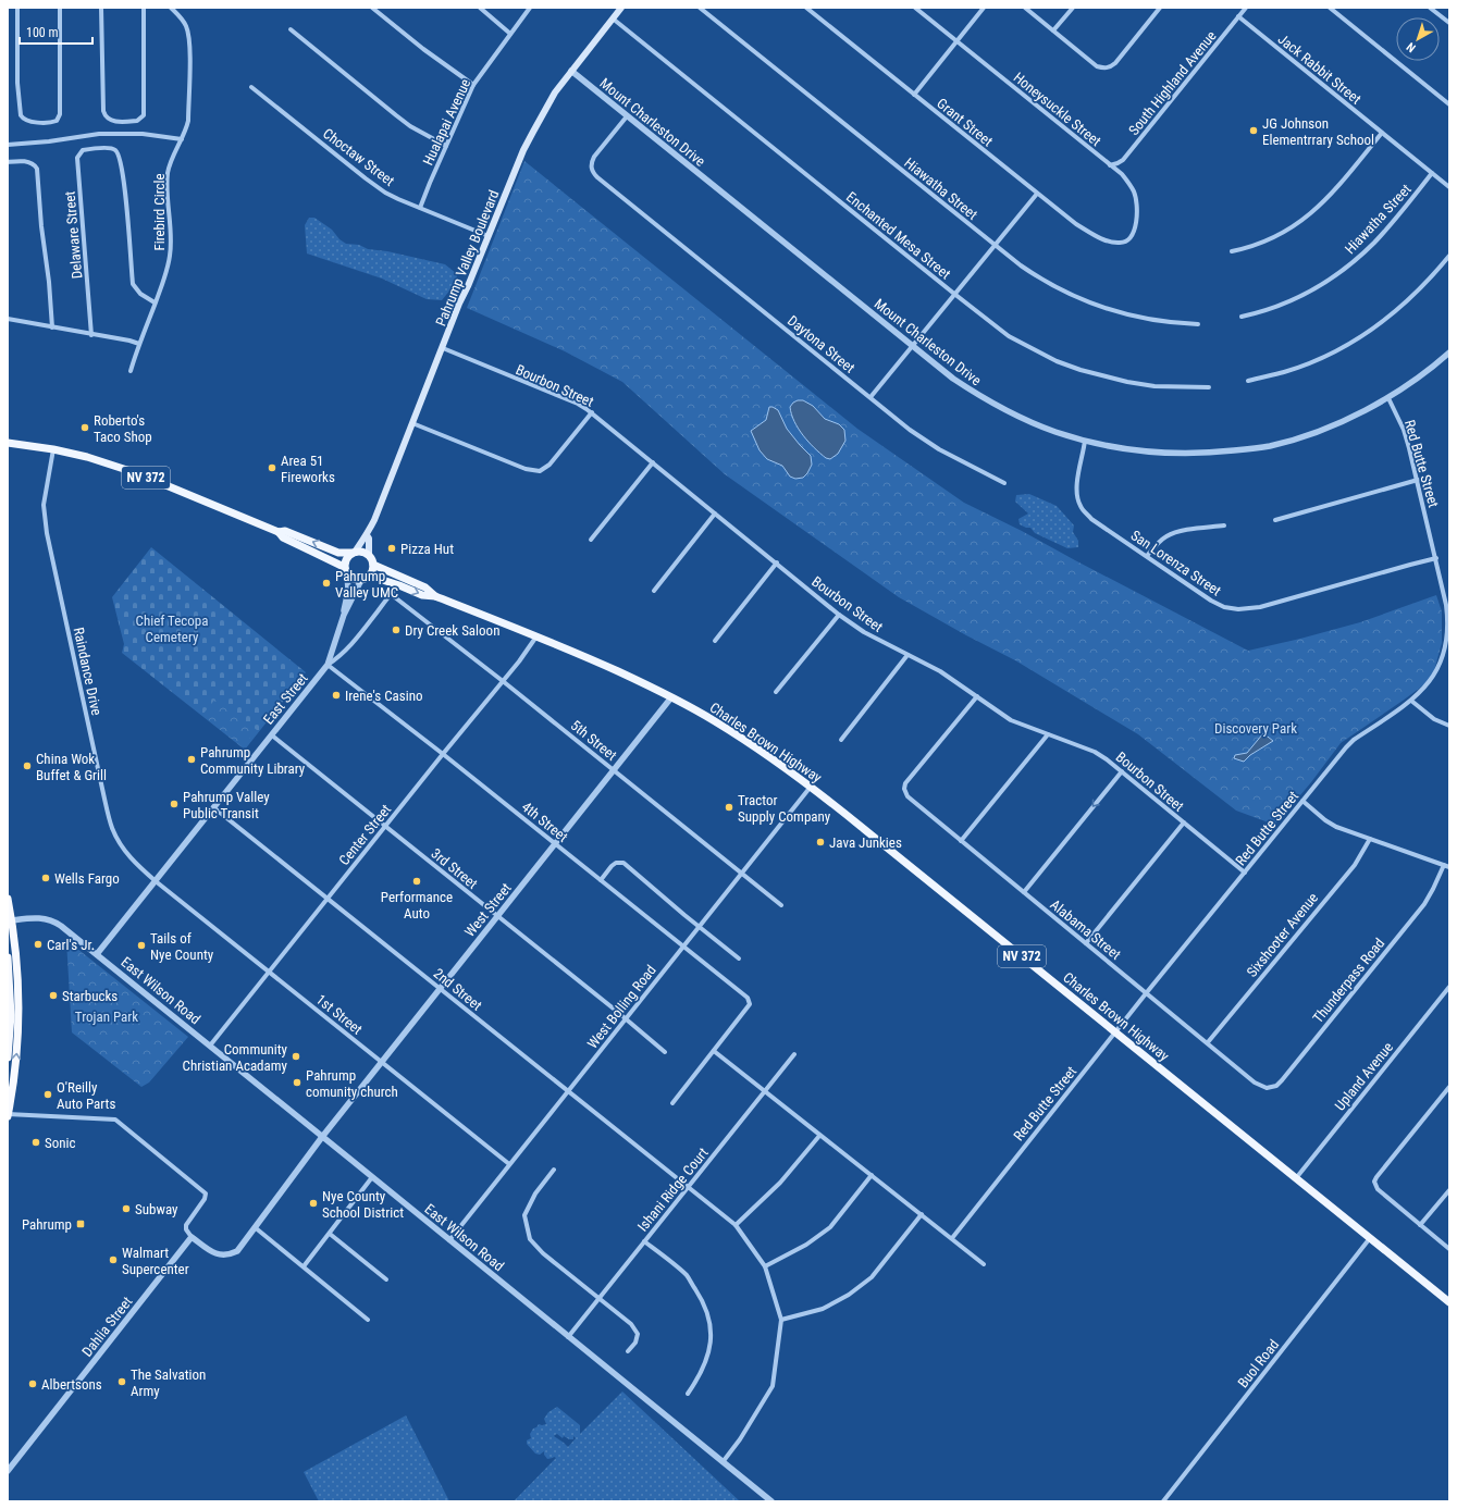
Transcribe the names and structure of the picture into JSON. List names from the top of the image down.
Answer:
{
  "streets": {
    "main road": ["Pahrump Valley Boulevard", "NV 372", "Charles Brown Highway"],
    "street": [
      "Jack Rabbit Street",
      "South Highland Avenue",
      "Honeysuckle Street",
      "Hualapai Avenue",
      "Mount Charleston Drive",
      "Grant Street",
      "Choctaw Street",
      "Hiawatha Street",
      "Firebird Circle",
      "Delaware Street",
      "Enchanted Mesa Street",
      "Daytona Street",
      "Bourbon Street",
      "Red Butte Street",
      "San Lorenza Street",
      "Raindance Drive",
      "East Street",
      "5th Street",
      "4th Street",
      "Center Street",
      "3rd Street",
      "West Street",
      "Alabama Street",
      "Sixshooter Avenue",
      "Thunderpass Road",
      "2nd Street",
      "East Wilson Road",
      "West Bolling Road",
      "1st Street",
      "Upland Avenue",
      "Ishani Ridge Court",
      "Dahlia Street",
      "Buol Road"
    ]
  },
  "crossings": [
    ["Jack Rabbit Street", "South Highland Avenue"],
    ["Jack Rabbit Street", "Hiawatha Street"],
    ["South Highland Avenue", "Honeysuckle Street"],
    ["Honeysuckle Street", "Grant Street"],
    ["Hualapai Avenue", "Choctaw Street"],
    ["Mount Charleston Drive", "Pahrump Valley Boulevard"],
    ["Mount Charleston Drive", "Daytona Street"],
    ["Mount Charleston Drive", "Red Butte Street"],
    ["Mount Charleston Drive", "San Lorenza Street"],
    ["Choctaw Street", "Pahrump Valley Boulevard"],
    ["Firebird Circle", "Delaware Street"],
    ["Enchanted Mesa Street", "Pahrump Valley Boulevard"],
    ["Pahrump Valley Boulevard", "Bourbon Street"],
    ["Pahrump Valley Boulevard", "NV 372"],
    ["Pahrump Valley Boulevard", "Charles Brown Highway"],
    ["Bourbon Street", "Red Butte Street"],
    ["Bourbon Street", "Alabama Street"],
    ["Red Butte Street", "San Lorenza Street"],
    ["Red Butte Street", "Charles Brown Highway"],
    ["Red Butte Street", "Alabama Street"],
    ["NV 372", "Raindance Drive"],
    ["NV 372", "Charles Brown Highway"],
    ["Raindance Drive", "East Street"],
    ["Raindance Drive", "1st Street"],
    ["East Street", "5th Street"],
    ["East Street", "Charles Brown Highway"],
    ["East Street", "4th Street"],
    ["East Street", "3rd Street"],
    ["East Street", "2nd Street"],
    ["East Street", "East Wilson Road"],
    ["East Street", "1st Street"],
    ["5th Street", "Center Street"],
    ["5th Street", "West Street"],
    ["5th Street", "West Bolling Road"],
    ["Charles Brown Highway", "Center Street"],
    ["Charles Brown Highway", "West Street"],
    ["Charles Brown Highway", "West Bolling Road"],
    ["Charles Brown Highway", "Upland Avenue"],
    ["Charles Brown Highway", "Buol Road"],
    ["4th Street", "Center Street"],
    ["4th Street", "West Street"],
    ["4th Street", "West Bolling Road"],
    ["Center Street", "3rd Street"],
    ["Center Street", "2nd Street"],
    ["Center Street", "East Wilson Road"],
    ["Center Street", "1st Street"],
    ["3rd Street", "West Street"],
    ["3rd Street", "West Bolling Road"],
    ["West Street", "2nd Street"],
    ["West Street", "East Wilson Road"],
    ["West Street", "1st Street"],
    ["Alabama Street", "Sixshooter Avenue"],
    ["Alabama Street", "Thunderpass Road"],
    ["2nd Street", "West Bolling Road"],
    ["2nd Street", "Ishani Ridge Court"],
    ["East Wilson Road", "West Bolling Road"],
    ["East Wilson Road", "Ishani Ridge Court"],
    ["West Bolling Road", "1st Street"]
  ],
  "parks": ["Chief Tecopa Cemetery", "Discovery Park", "Trojan Park"],
  "places": {
    "other": [
      "JG Johnson Elementrrary School",
      "Roberto's Taco Shop",
      "Area 51 Fireworks",
      "Pizza Hut",
      "Pahrump Valley UMC",
      "Dry Creek Saloon",
      "Irene's Casino",
      "Pahrump Community Library",
      "China Wok Buffet & Grill",
      "Pahrump Valley Public Transit",
      "Tractor Supply Company",
      "Java Junkies",
      "Wells Fargo",
      "Performance Auto",
      "Carl's Jr.",
      "Tails of Nye County",
      "Starbucks",
      "Community Christian Acadamy",
      "Pahrump comunity church",
      "O'Reilly Auto Parts",
      "Sonic",
      "Nye County School District",
      "Subway",
      "Walmart Supercenter",
      "The Salvation Army",
      "Albertsons"
    ],
    "transit": ["Pahrump"]
  },
  "scale_bar": "100 m",
  "north": "bottom left"
}
